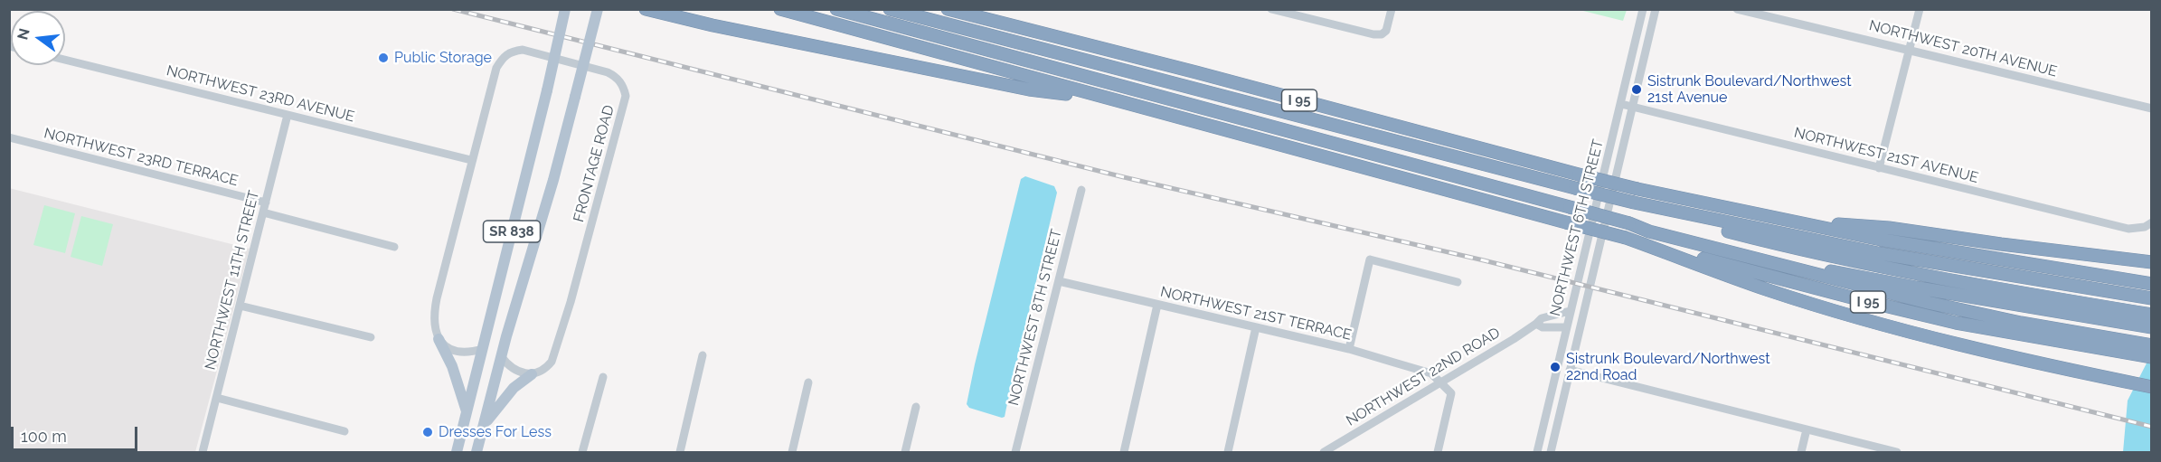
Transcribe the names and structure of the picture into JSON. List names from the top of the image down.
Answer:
{
  "streets": {
    "highway": ["I 95"],
    "main road": ["SR 838"],
    "street": [
      "NORTHWEST 20TH AVENUE",
      "NORTHWEST 23RD AVENUE",
      "NORTHWEST 21ST AVENUE",
      "NORTHWEST 23RD TERRACE",
      "FRONTAGE ROAD",
      "NORTHWEST 6TH STREET",
      "NORTHWEST 11TH STREET",
      "NORTHWEST 21ST TERRACE",
      "NORTHWEST 8TH STREET",
      "NORTHWEST 22ND ROAD"
    ]
  },
  "crossings": [
    ["NORTHWEST 23RD AVENUE", "FRONTAGE ROAD"],
    ["NORTHWEST 23RD AVENUE", "NORTHWEST 11TH STREET"],
    ["NORTHWEST 21ST AVENUE", "NORTHWEST 6TH STREET"],
    ["NORTHWEST 23RD TERRACE", "NORTHWEST 11TH STREET"],
    ["NORTHWEST 6TH STREET", "NORTHWEST 22ND ROAD"],
    ["NORTHWEST 21ST TERRACE", "NORTHWEST 8TH STREET"],
    ["NORTHWEST 21ST TERRACE", "NORTHWEST 22ND ROAD"]
  ],
  "places": [
    "Public Storage",
    "Sistrunk Boulevard/Northwest 21st Avenue",
    "Sistrunk Boulevard/Northwest 22nd Road",
    "Dresses For Less"
  ],
  "scale_bar": "100 m",
  "north": "left"
}
